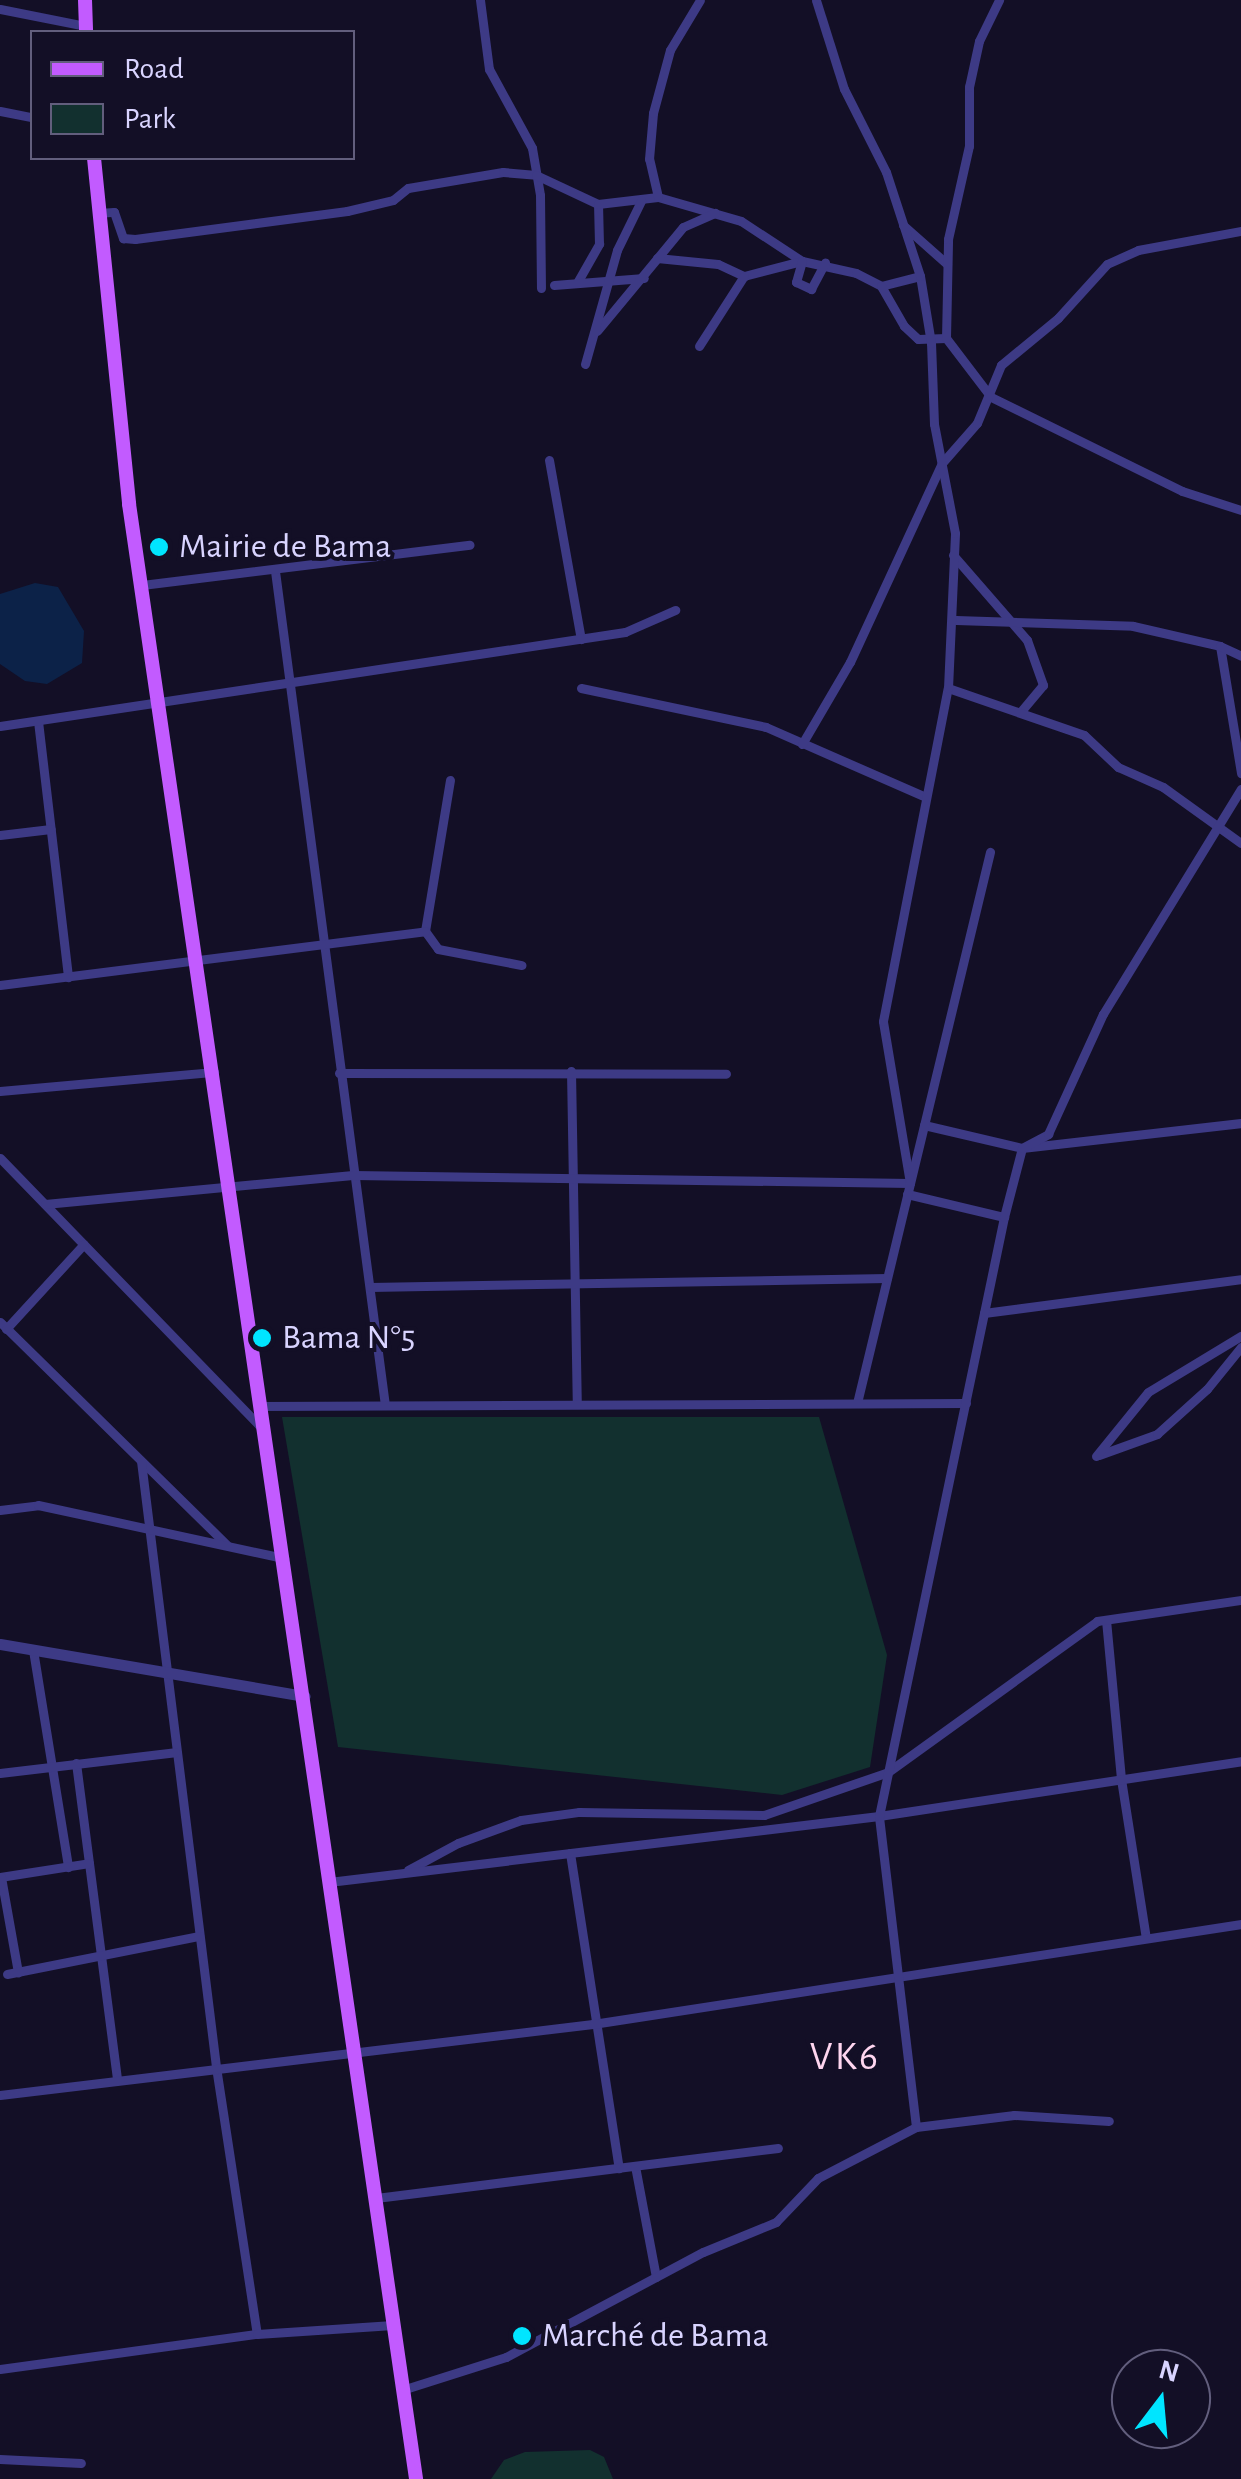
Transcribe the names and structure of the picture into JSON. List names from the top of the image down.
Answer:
{
  "districts": ["VK6"],
  "places": ["Mairie de Bama", "Bama N°5", "Marché de Bama"],
  "legend": ["Road", "Park"],
  "north": "top"
}
